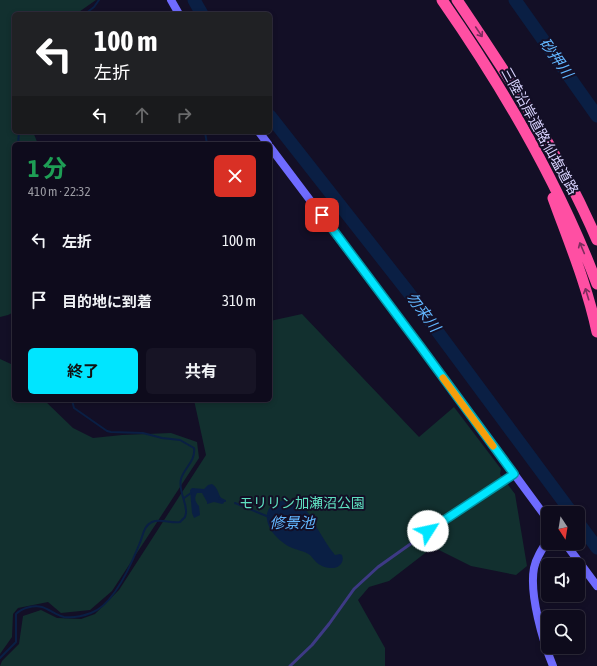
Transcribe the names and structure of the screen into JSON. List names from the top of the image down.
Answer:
{
  "streets": {
    "highway": ["三陸沿岸道路;仙塩道路"]
  },
  "water": ["砂押川", "勿来川", "修景池"],
  "parks": ["モリリン加瀬沼公園"],
  "north": "bottom",
  "page": {
    "turn": ["100 m", "左折"],
    "heading": ["1 分", "410 m · 22:32"],
    "list": [
      {
        "name": "左折",
        "value": "100 m"
      },
      {
        "name": "目的地に到着",
        "value": "310 m"
      }
    ],
    "buttons": ["終了", "共有"]
  }
}
